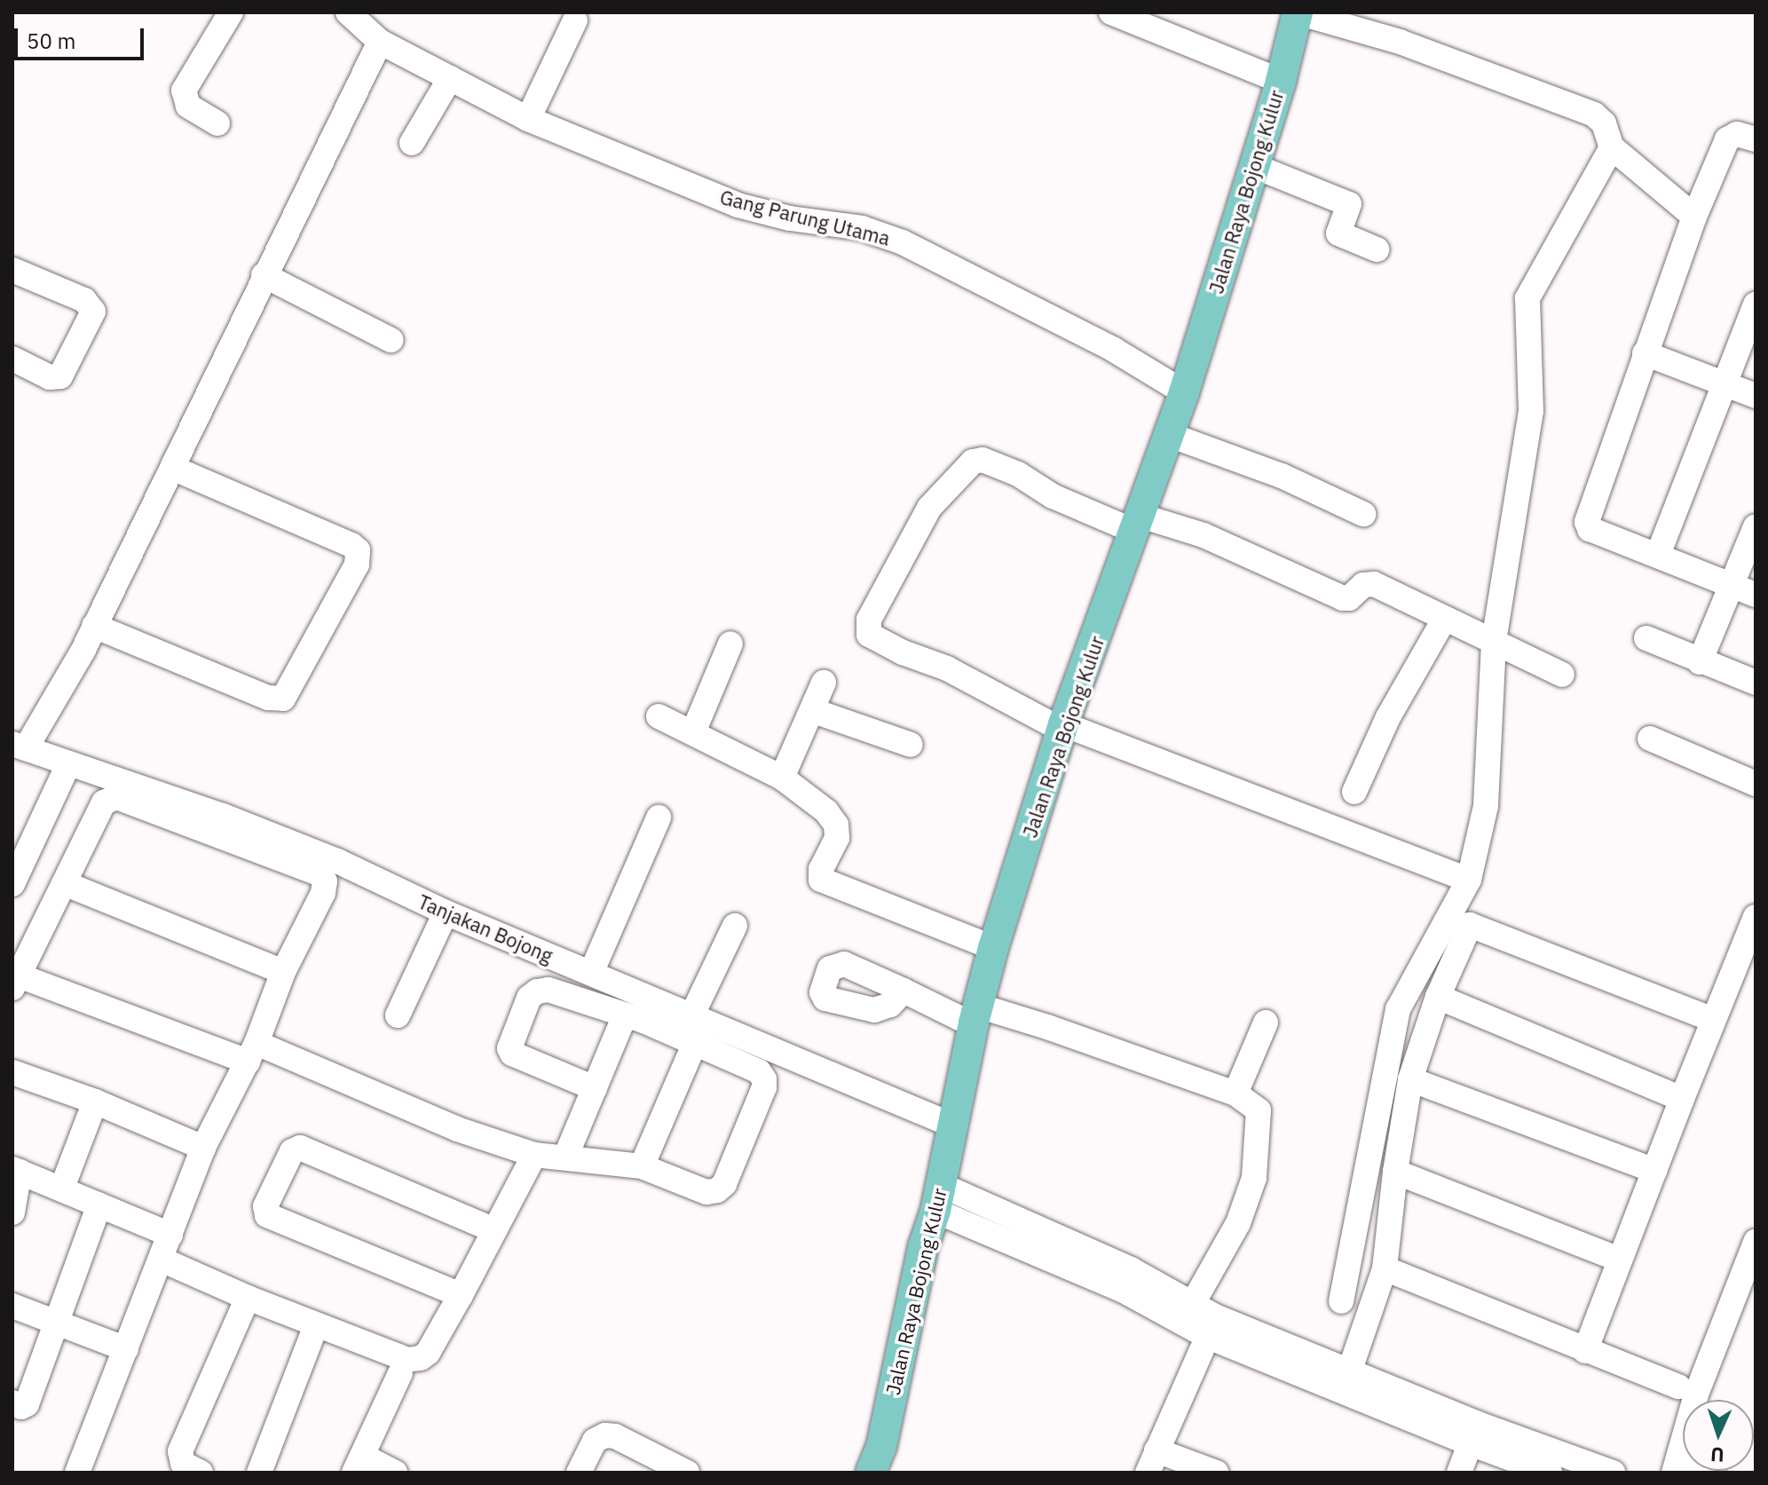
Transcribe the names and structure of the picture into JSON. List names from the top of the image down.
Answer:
{
  "streets": {
    "main road": ["Jalan Raya Bojong Kulur"],
    "street": ["Gang Parung Utama", "Tanjakan Bojong"]
  },
  "crossings": [
    ["Jalan Raya Bojong Kulur", "Gang Parung Utama"],
    ["Jalan Raya Bojong Kulur", "Tanjakan Bojong"]
  ],
  "scale_bar": "50 m",
  "north": "bottom"
}
